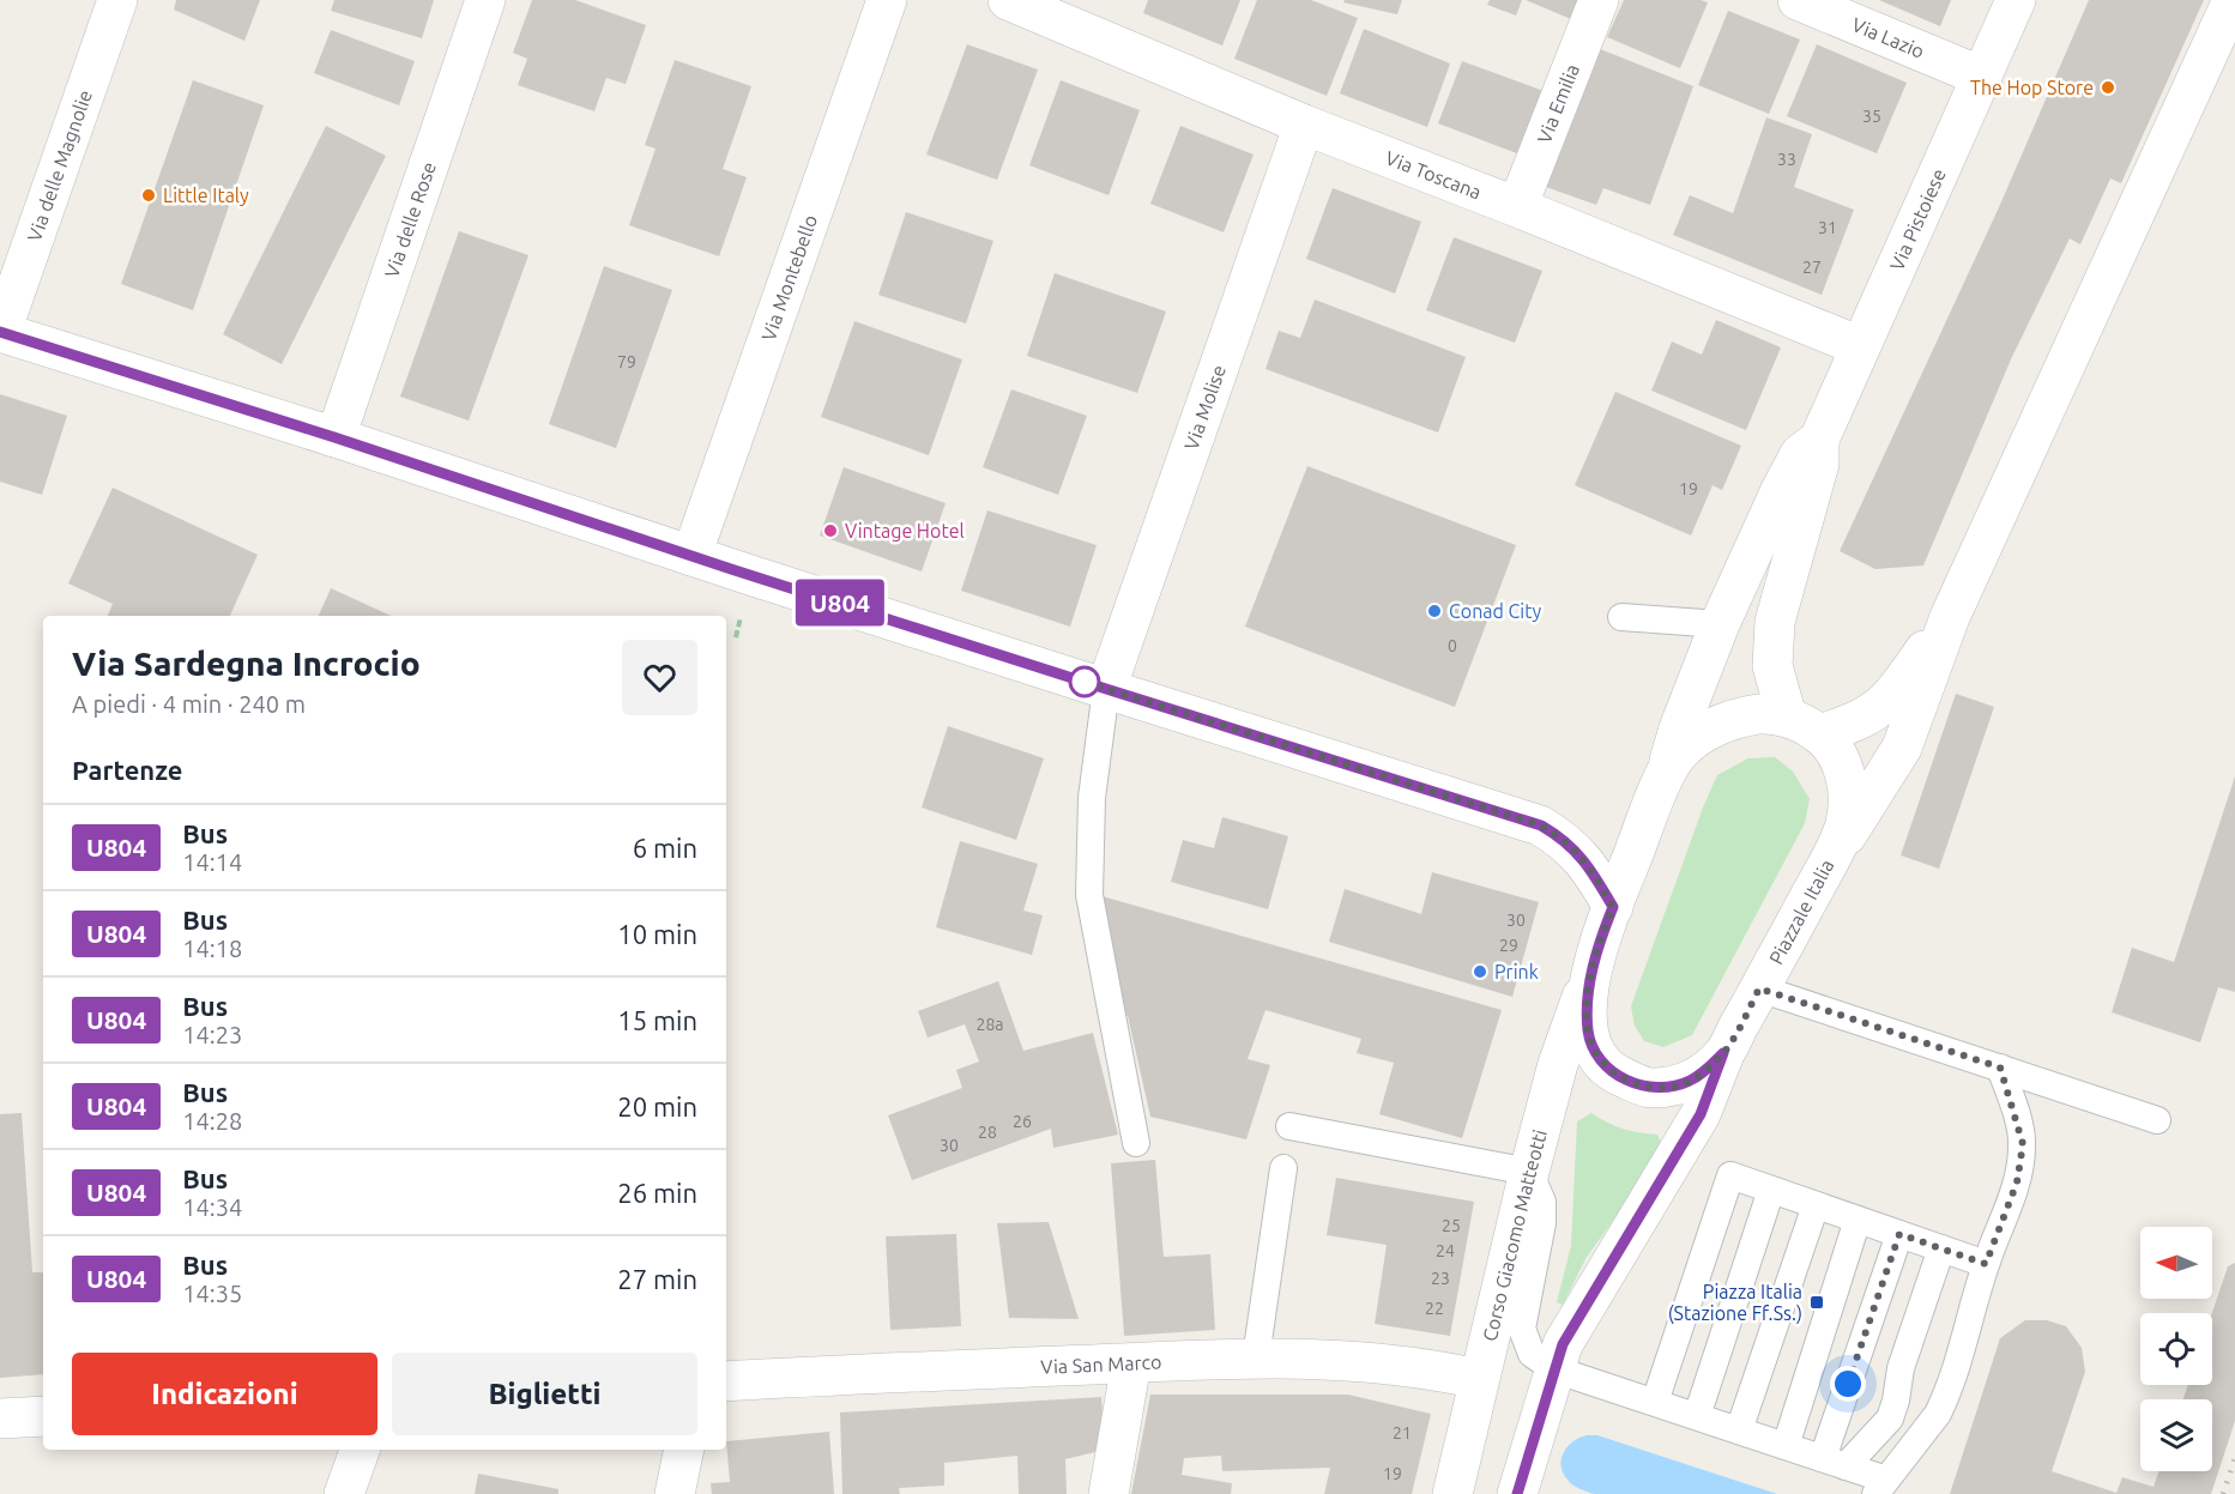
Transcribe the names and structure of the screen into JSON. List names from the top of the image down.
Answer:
{
  "streets": {
    "main road": [
      "Via Lazio",
      "Via Emilia",
      "Via delle Magnolie",
      "Via Toscana",
      "Via delle Rose",
      "Via Pistoiese",
      "Via Montebello",
      "Via Molise",
      "Piazzale Italia",
      "Corso Giacomo Matteotti",
      "Via San Marco"
    ]
  },
  "crossings": [
    ["Via Lazio", "Via Pistoiese"],
    ["Via Emilia", "Via Toscana"],
    ["Via Toscana", "Via Pistoiese"],
    ["Via Toscana", "Via Molise"],
    ["Via Pistoiese", "Piazzale Italia"],
    ["Piazzale Italia", "Corso Giacomo Matteotti"],
    ["Corso Giacomo Matteotti", "Via San Marco"]
  ],
  "places": {
    "other": [
      "The Hop Store",
      "Little Italy",
      "Vintage Hotel",
      "Conad City",
      "Prink"
    ],
    "transit": ["Piazza Italia (Stazione Ff.Ss.)"]
  },
  "lines": ["bus line U804"],
  "house_numbers": [
    "35",
    "33",
    "31",
    "27",
    "79",
    "19",
    "0",
    "30",
    "29",
    "28a",
    "26",
    "28",
    "30",
    "25",
    "24",
    "23",
    "22",
    "21",
    "19"
  ],
  "north": "left",
  "page": {
    "on_map": "U804",
    "heading": [
      ["Via Sardegna Incrocio", "A piedi · 4 min · 240 m"],
      "Partenze"
    ],
    "list": [
      {
        "mark": "U804",
        "name": "Bus",
        "note": "14:14",
        "value": "6 min"
      },
      {
        "mark": "U804",
        "name": "Bus",
        "note": "14:18",
        "value": "10 min"
      },
      {
        "mark": "U804",
        "name": "Bus",
        "note": "14:23",
        "value": "15 min"
      },
      {
        "mark": "U804",
        "name": "Bus",
        "note": "14:28",
        "value": "20 min"
      },
      {
        "mark": "U804",
        "name": "Bus",
        "note": "14:34",
        "value": "26 min"
      },
      {
        "mark": "U804",
        "name": "Bus",
        "note": "14:35",
        "value": "27 min"
      }
    ],
    "buttons": ["Indicazioni", "Biglietti"]
  }
}
